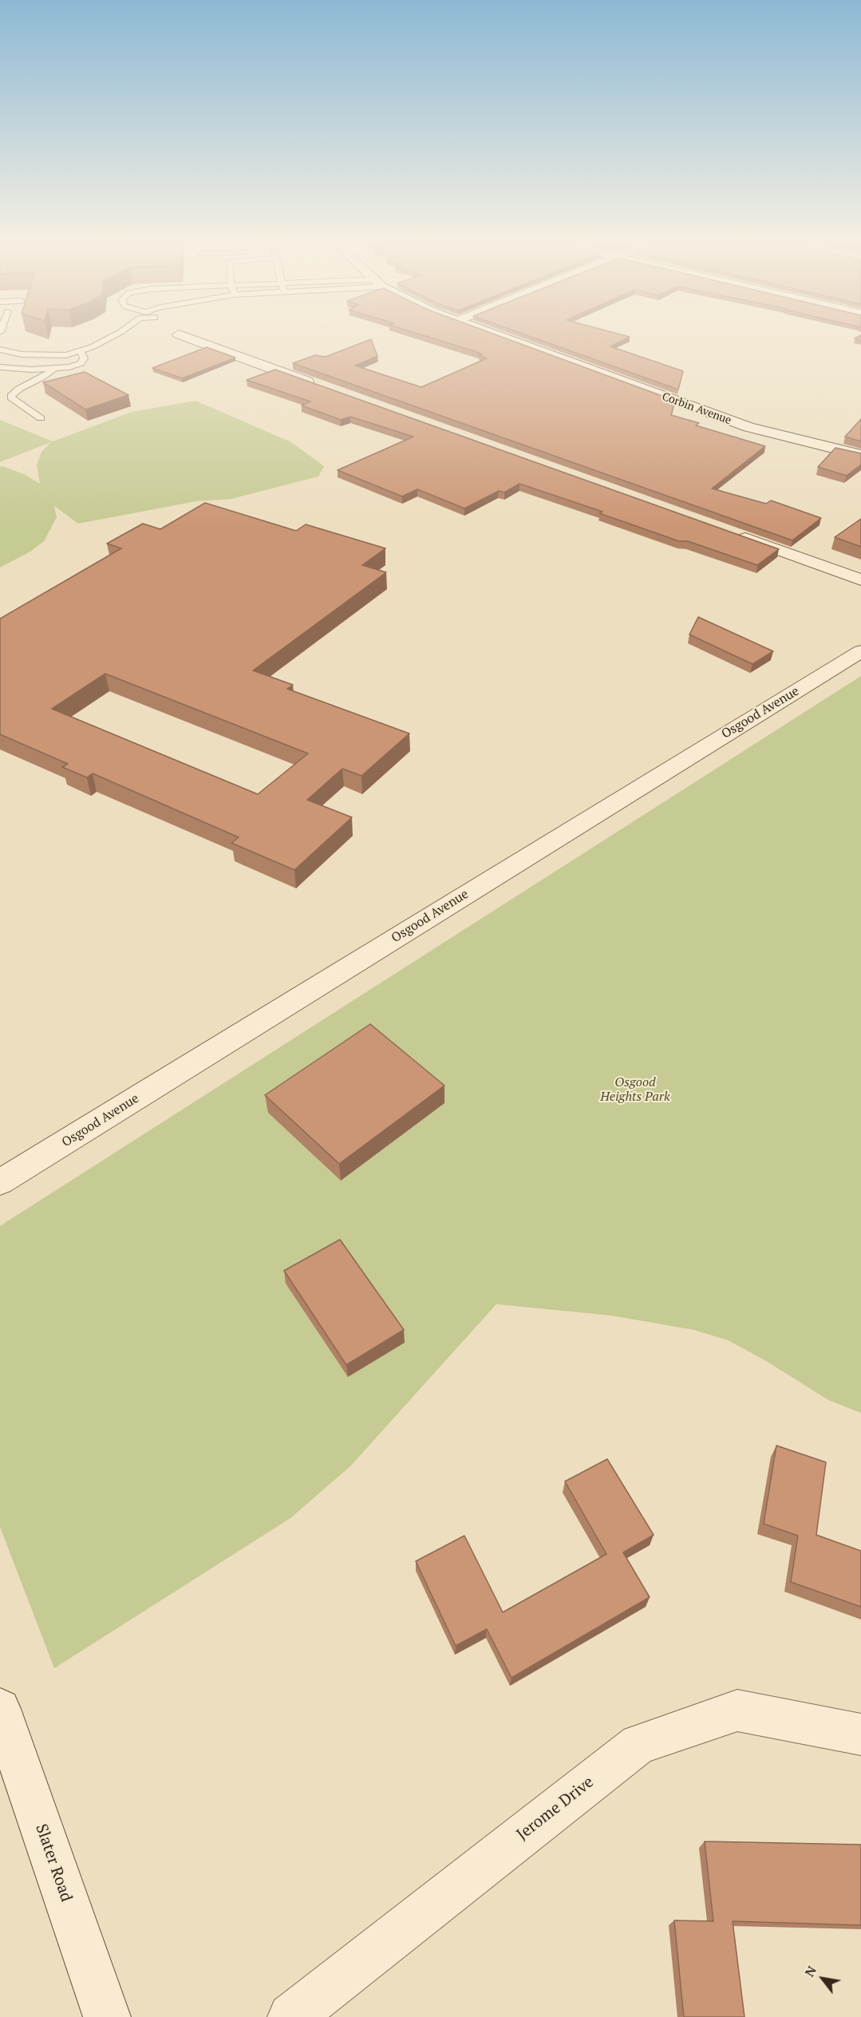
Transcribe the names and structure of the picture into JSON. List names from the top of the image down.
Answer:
{
  "streets": {
    "street": [
      "Corbin Avenue",
      "Osgood Avenue",
      "Jerome Drive",
      "Slater Road"
    ]
  },
  "parks": ["Osgood Heights Park"],
  "north": "top left"
}
